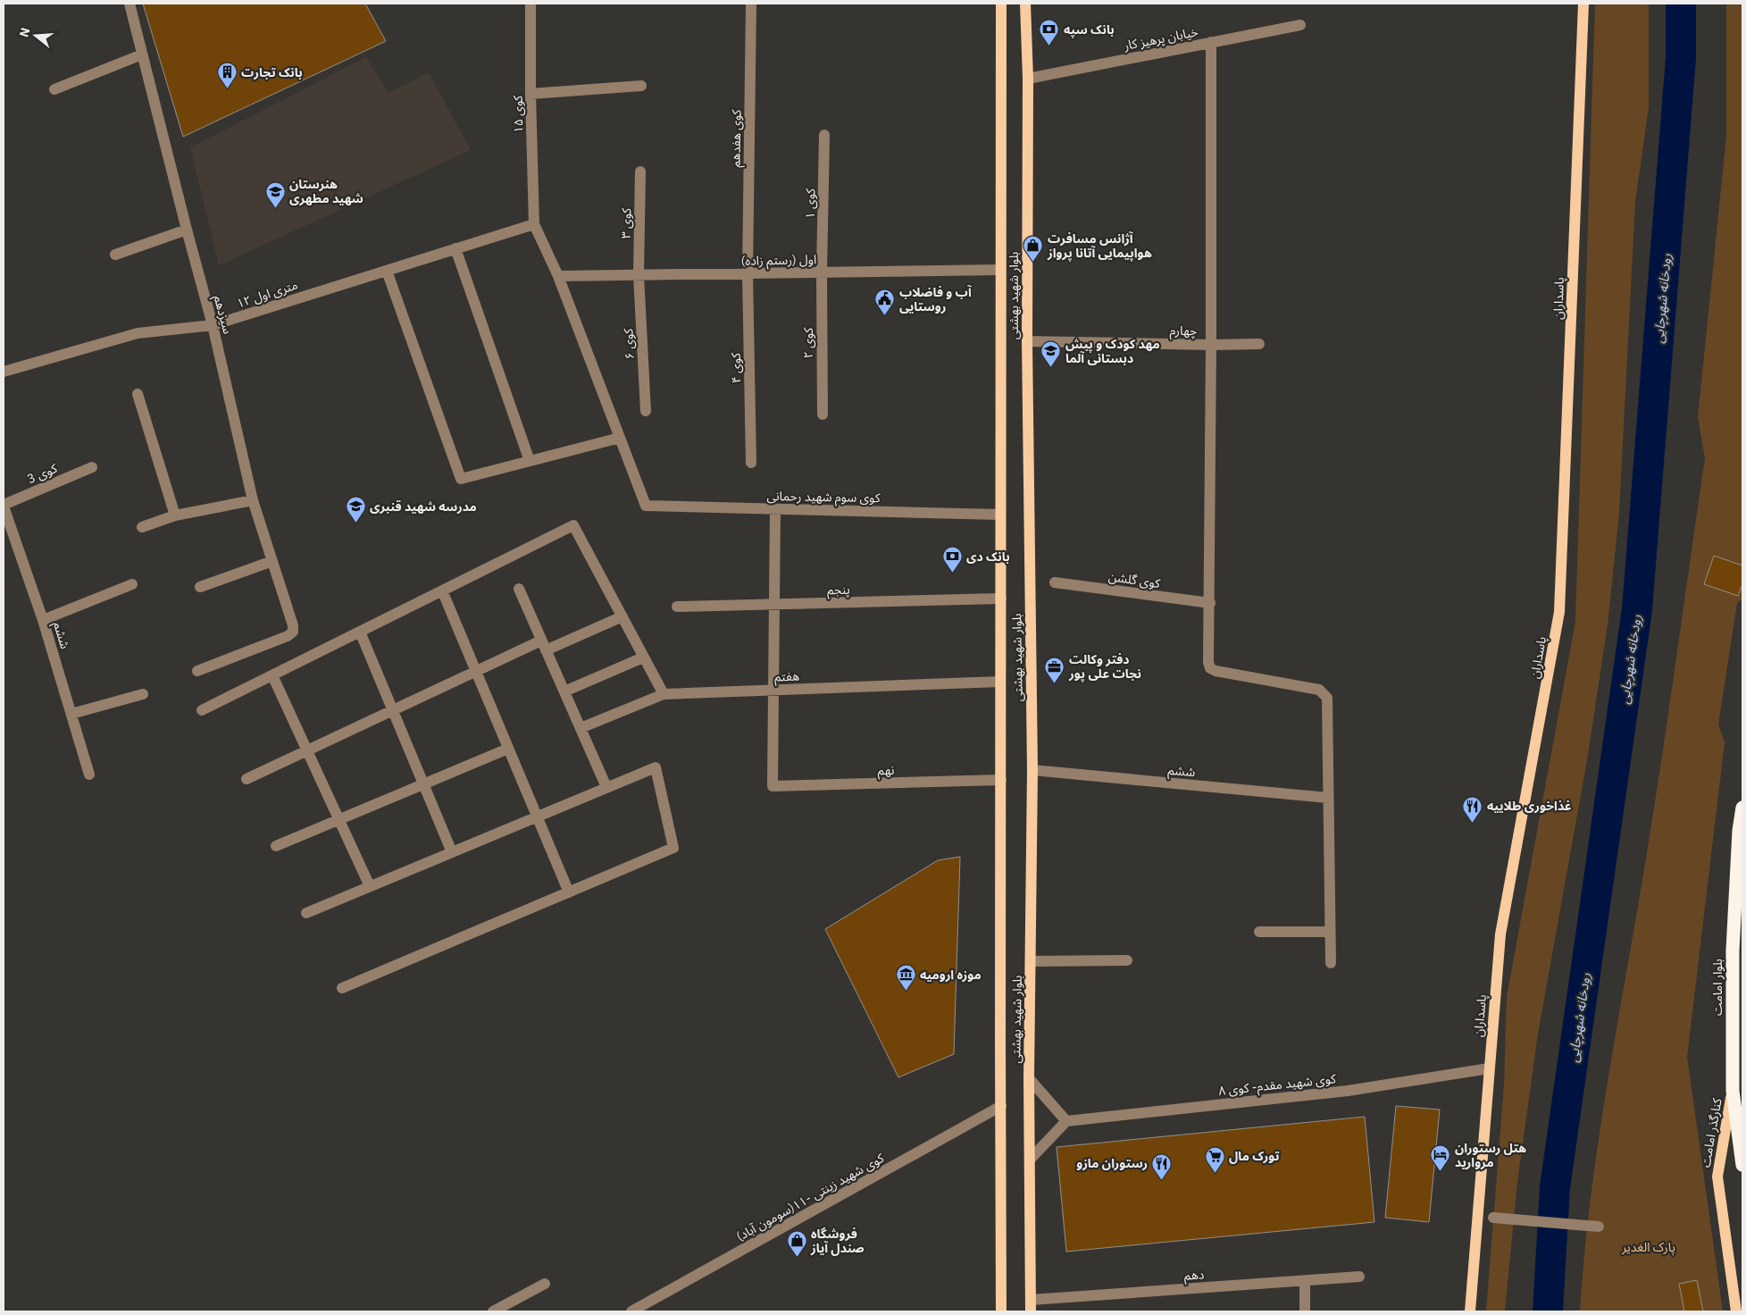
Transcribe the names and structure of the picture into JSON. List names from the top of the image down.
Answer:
{
  "streets": {
    "highway": ["بلوار امامت"],
    "main road": ["بلوار شهید بهشتی", "پاسداران", "کنارگذر امامت"],
    "street": [
      "خیابان پرهیز کار",
      "کوی ۱۵",
      "کوی هفدهم",
      "کوی ۱",
      "کوی ۳",
      "اول (رستم زاده)",
      "۱۲ متری اول",
      "سیزدهم",
      "چهارم",
      "کوی ۲",
      "کوی ۶",
      "کوی ۴",
      "کوی 3",
      "کوی سوم شهید رحمانی",
      "کوی گلشن",
      "پنجم",
      "ششم",
      "هفتم",
      "نهم",
      "کوی شهید مقدم- کوی ۸",
      "کوی شهید زینتی -۱۱(سومون آباد)",
      "دهم"
    ]
  },
  "crossings": [
    ["خیابان پرهیز کار", "بلوار شهید بهشتی"],
    ["کوی ۱۵", "۱۲ متری اول"],
    ["کوی هفدهم", "اول (رستم زاده)"],
    ["کوی هفدهم", "کوی ۴"],
    ["کوی ۱", "اول (رستم زاده)"],
    ["کوی ۱", "کوی ۲"],
    ["کوی ۳", "اول (رستم زاده)"],
    ["کوی ۳", "کوی ۶"],
    ["اول (رستم زاده)", "بلوار شهید بهشتی"],
    ["اول (رستم زاده)", "کوی ۲"],
    ["اول (رستم زاده)", "کوی ۶"],
    ["اول (رستم زاده)", "کوی ۴"],
    ["۱۲ متری اول", "سیزدهم"],
    ["بلوار شهید بهشتی", "چهارم"],
    ["بلوار شهید بهشتی", "کوی سوم شهید رحمانی"],
    ["بلوار شهید بهشتی", "پنجم"],
    ["بلوار شهید بهشتی", "ششم"],
    ["بلوار شهید بهشتی", "هفتم"],
    ["بلوار شهید بهشتی", "نهم"],
    ["بلوار شهید بهشتی", "کوی شهید زینتی -۱۱(سومون آباد)"],
    ["بلوار شهید بهشتی", "دهم"],
    ["پاسداران", "کوی شهید مقدم- کوی ۸"],
    ["کوی 3", "ششم"],
    ["هفتم", "نهم"],
    ["بلوار امامت", "کنارگذر امامت"]
  ],
  "water": ["رودخانه شهرچایی"],
  "parks": ["پارک الغدیر"],
  "places": {
    "bank": ["بانک سپه", "بانک دی"],
    "building": ["بانک تجارت"],
    "school or university": ["هنرستان شهید مطهری", "مهد کودک و پیش دبستانی آلما", "مدرسه شهید قنبری"],
    "shop": ["آژانس مسافرت هواپیمایی آتانا پرواز", "فروشگاه صندل آیاز"],
    "public building": ["آب و فاضلاب روستایی"],
    "office": ["دفتر وکالت نجات علی پور"],
    "restaurant": ["غذاخوری طلاییه", "رستوران مازو"],
    "museum": ["موزه ارومیه"],
    "hotel": ["هتل رستوران مروارید"],
    "supermarket": ["تورک مال"]
  },
  "north": "left"
}
